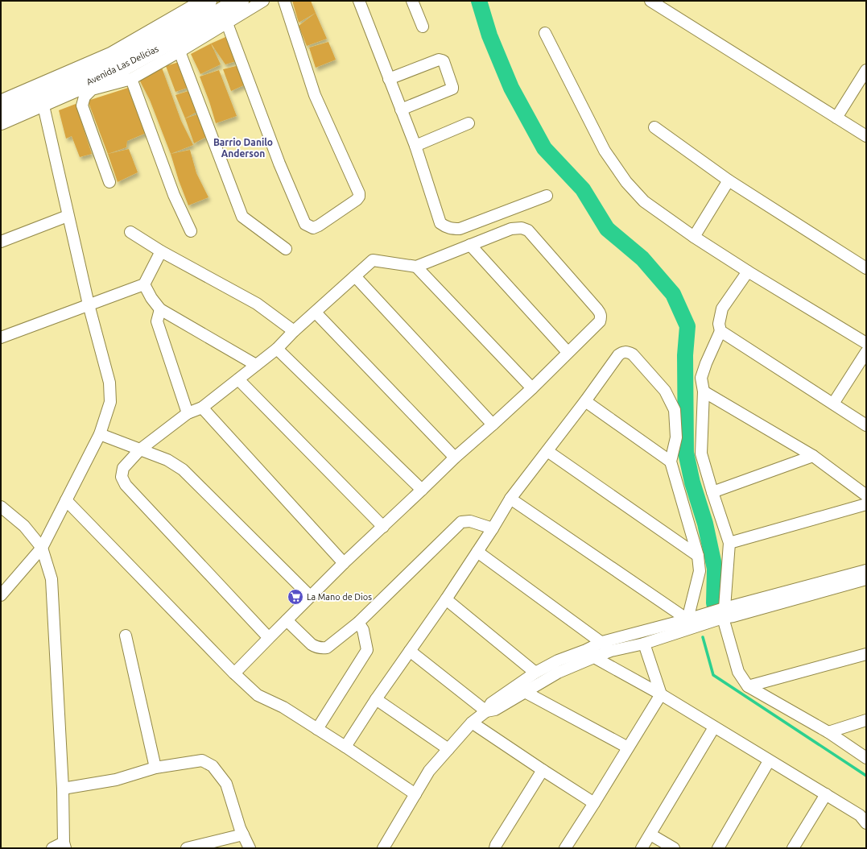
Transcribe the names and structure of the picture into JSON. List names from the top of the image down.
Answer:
{
  "streets": {
    "main road": ["Avenida Las Delicias"]
  },
  "districts": ["Barrio Danilo Anderson"],
  "places": {
    "supermarket": ["La Mano de Dios"]
  }
}
